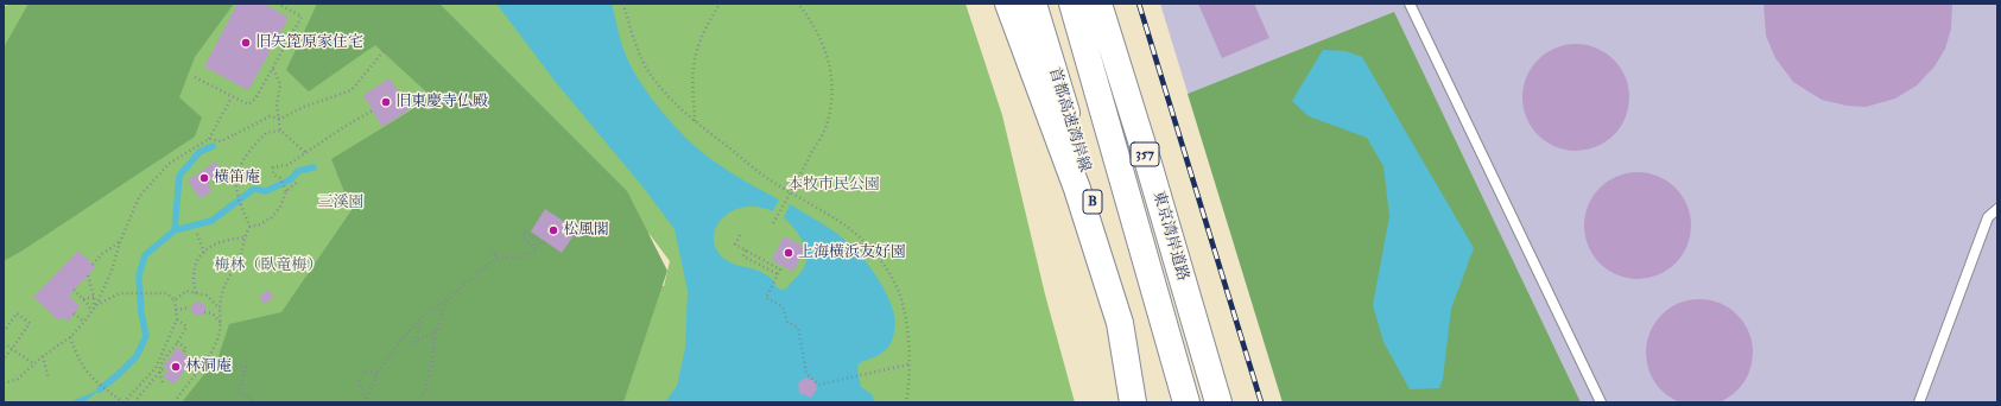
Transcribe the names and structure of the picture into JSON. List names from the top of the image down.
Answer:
{
  "streets": {
    "highway": [
      "首都高速湾岸線",
      "357",
      "B",
      "東京湾岸道路"
    ]
  },
  "parks": ["本牧市民公園", "三溪園", "梅林（臥竜梅）"],
  "places": [
    "旧矢箆原家住宅",
    "旧東慶寺仏殿",
    "横笛庵",
    "松風閣",
    "上海横浜友好園",
    "林洞庵"
  ]
}
